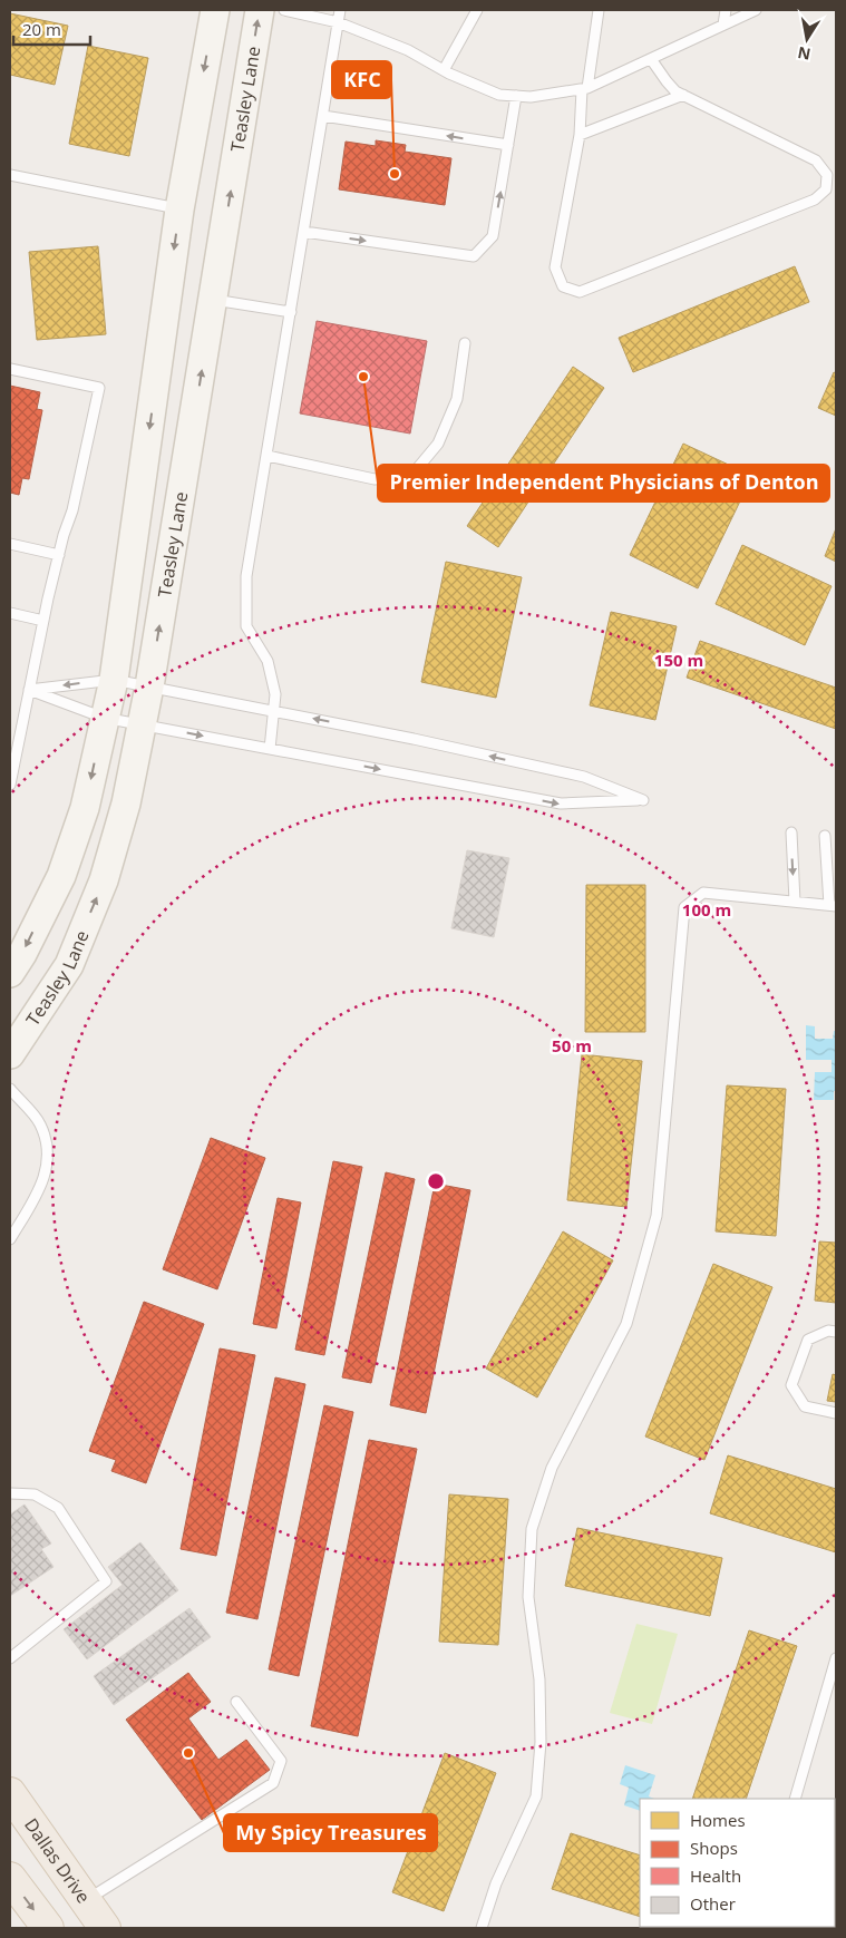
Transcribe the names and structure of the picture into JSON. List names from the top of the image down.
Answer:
{
  "streets": {
    "main road": ["Teasley Lane", "Dallas Drive"]
  },
  "places": ["KFC", "Premier Independent Physicians of Denton", "My Spicy Treasures"],
  "legend": [
    "Homes",
    "Shops",
    "Health",
    "Other"
  ],
  "scale_bar": "20 m",
  "north": "bottom",
  "rings": ["150 m", "100 m", "50 m"]
}
